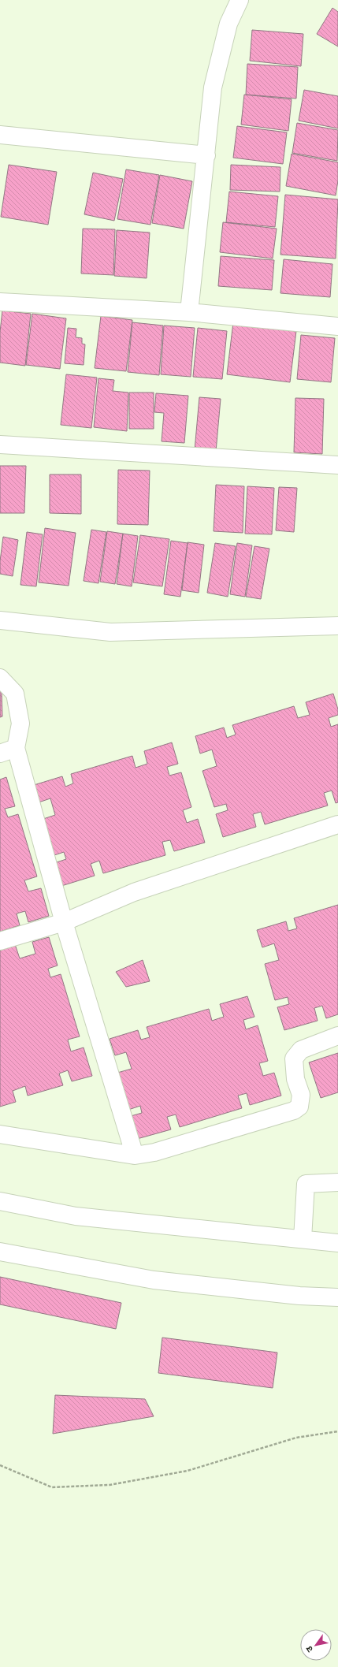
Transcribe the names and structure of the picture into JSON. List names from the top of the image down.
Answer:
{
  "north": "bottom left"
}
